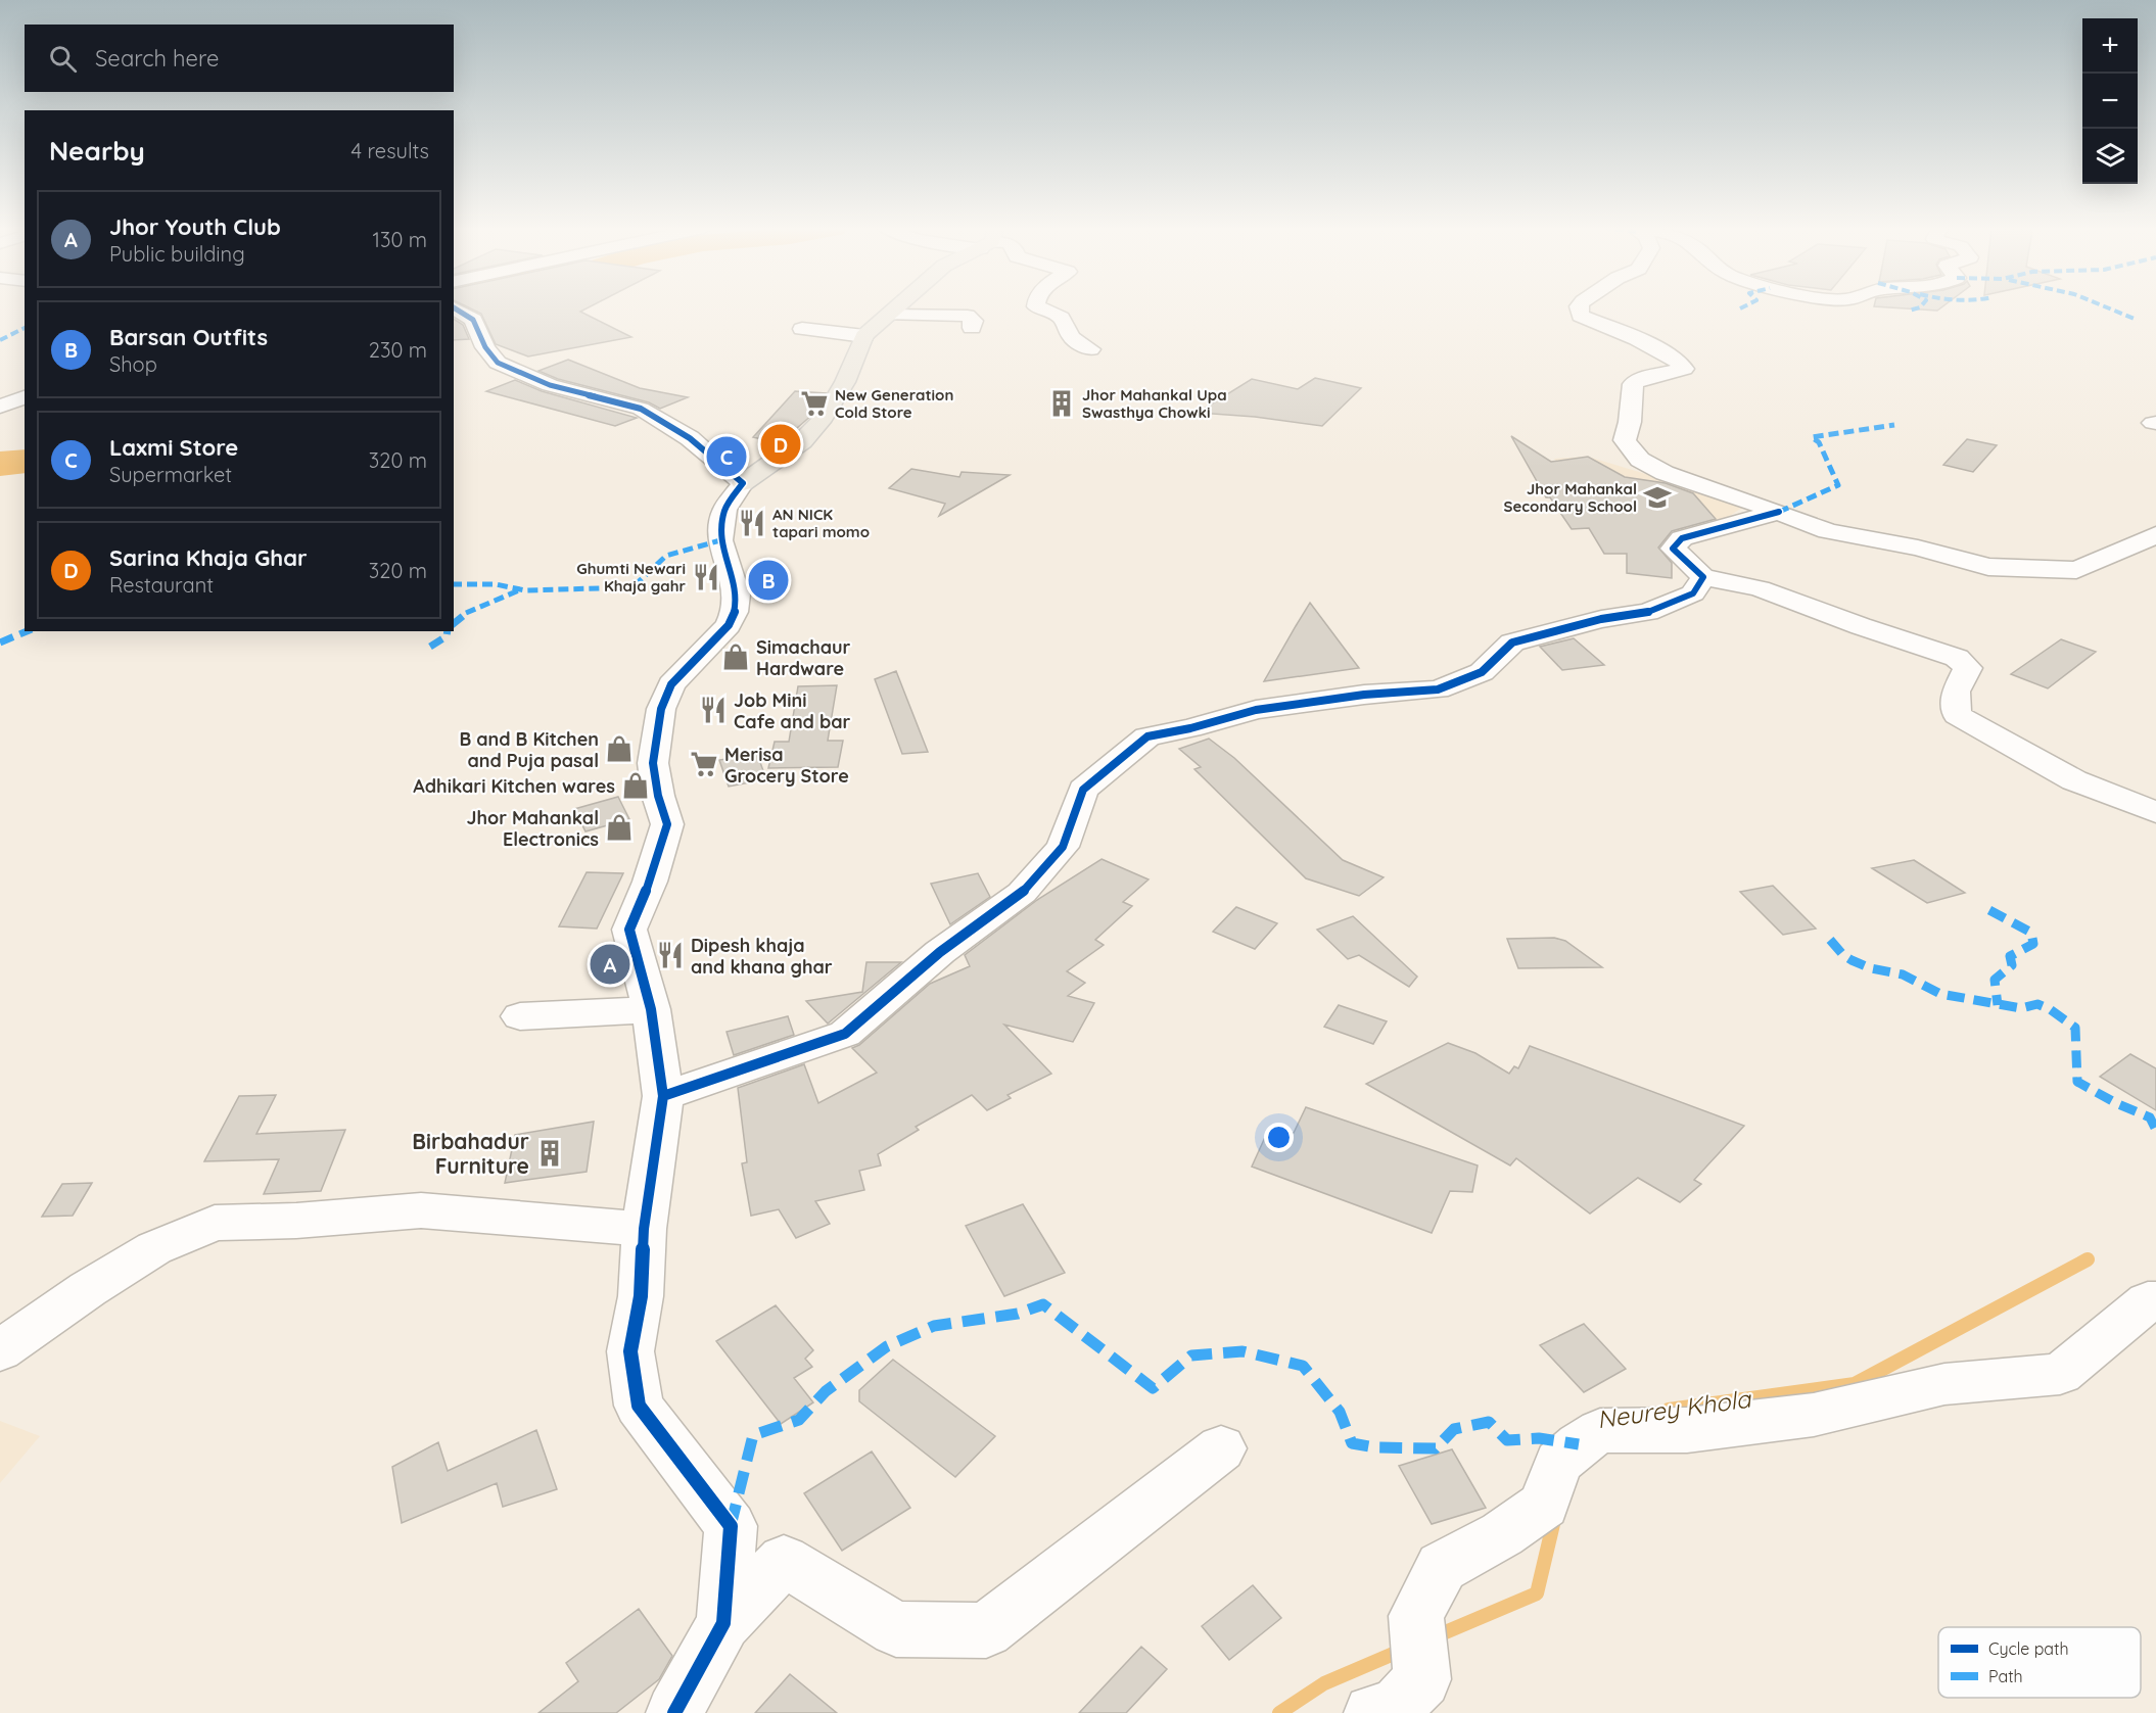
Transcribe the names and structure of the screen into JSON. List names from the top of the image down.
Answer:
{
  "water": ["Neurey Khola"],
  "places": {
    "supermarket": ["New Generation Cold Store", "Merisa Grocery Store"],
    "building": ["Jhor Mahankal Upa Swasthya Chowki", "Birbahadur Furniture"],
    "school or university": ["Jhor Mahankal Secondary School"],
    "restaurant": [
      "AN NICK tapari momo",
      "Ghumti Newari Khaja gahr",
      "Job Mini Cafe and bar",
      "Dipesh khaja and khana ghar"
    ],
    "shop": [
      "Simachaur Hardware",
      "B and B Kitchen and Puja pasal",
      "Adhikari Kitchen wares",
      "Jhor Mahankal Electronics"
    ]
  },
  "legend": ["Cycle path", "Path"],
  "page": {
    "map_buttons": ["+", "−"],
    "search": "Search here",
    "heading": ["Nearby", "4 results"],
    "list": [
      {
        "mark": "A",
        "name": "Jhor Youth Club",
        "note": "Public building",
        "value": "130 m"
      },
      {
        "mark": "B",
        "name": "Barsan Outfits",
        "note": "Shop",
        "value": "230 m"
      },
      {
        "mark": "C",
        "name": "Laxmi Store",
        "note": "Supermarket",
        "value": "320 m"
      },
      {
        "mark": "D",
        "name": "Sarina Khaja Ghar",
        "note": "Restaurant",
        "value": "320 m"
      }
    ],
    "pins": [
      "D",
      "C",
      "B",
      "A"
    ]
  }
}
